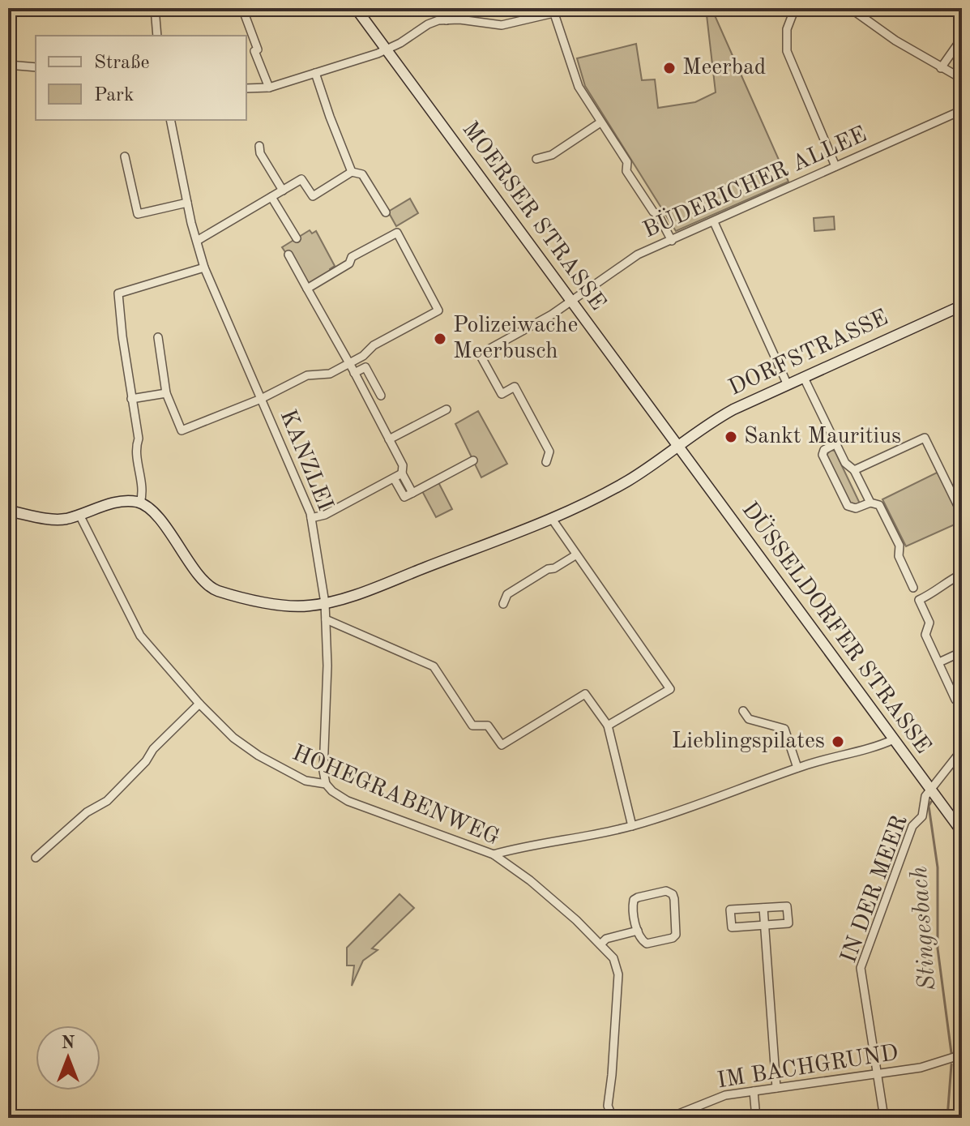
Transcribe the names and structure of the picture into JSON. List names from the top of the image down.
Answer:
{
  "streets": {
    "main road": ["MOERSER STRASSE", "DORFSTRASSE", "DÜSSELDORFER STRASSE"],
    "street": [
      "BÜDERICHER ALLEE",
      "KANZLEI",
      "HOHEGRABENWEG",
      "IN DER MEER",
      "IM BACHGRUND"
    ]
  },
  "crossings": [
    ["BÜDERICHER ALLEE", "MOERSER STRASSE"],
    ["MOERSER STRASSE", "DORFSTRASSE"],
    ["MOERSER STRASSE", "DÜSSELDORFER STRASSE"],
    ["DORFSTRASSE", "KANZLEI"],
    ["DORFSTRASSE", "DÜSSELDORFER STRASSE"],
    ["KANZLEI", "HOHEGRABENWEG"],
    ["DÜSSELDORFER STRASSE", "IN DER MEER"],
    ["IN DER MEER", "IM BACHGRUND"]
  ],
  "water": ["Stingesbach"],
  "places": [
    "Meerbad",
    "Polizeiwache Meerbusch",
    "Sankt Mauritius",
    "Lieblingspilates"
  ],
  "legend": ["Straße", "Park"],
  "north": "top"
}
